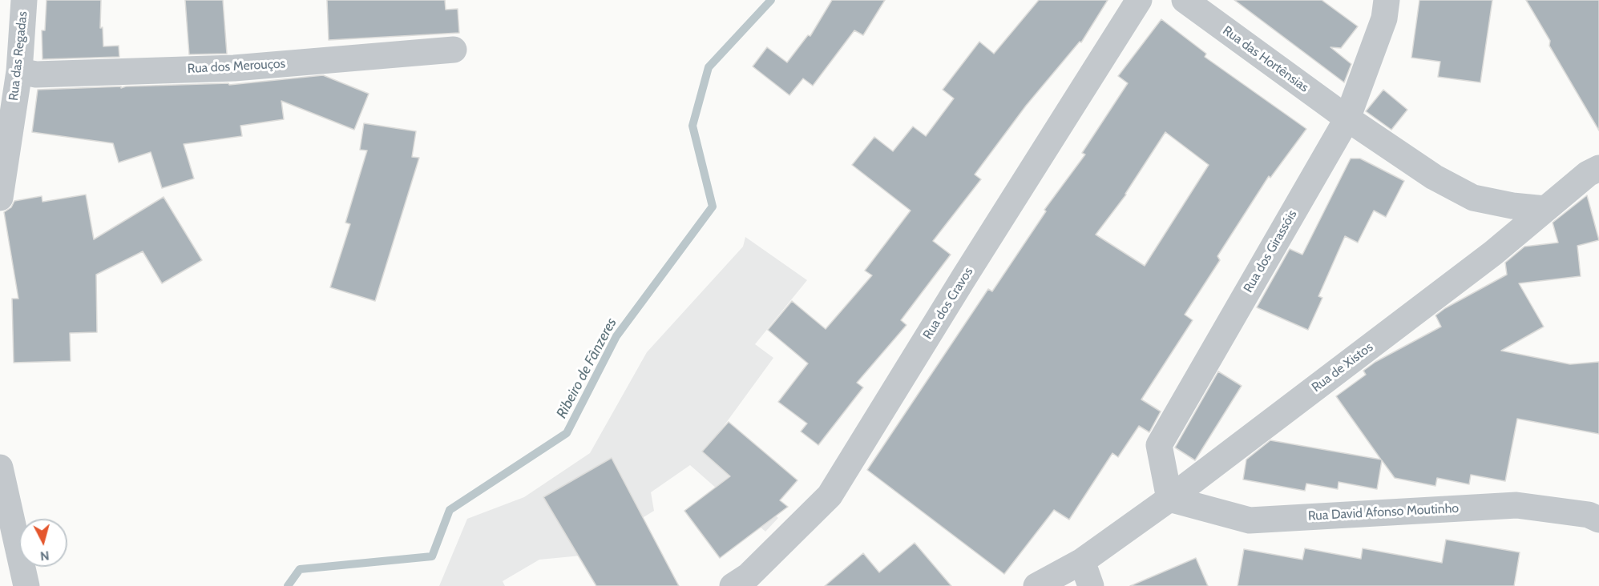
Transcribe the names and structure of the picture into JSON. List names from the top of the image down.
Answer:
{
  "streets": {
    "street": [
      "Rua das Regadas",
      "Rua das Hortênsias",
      "Rua dos Merouços",
      "Rua dos Girassóis",
      "Rua dos Cravos",
      "Rua de Xistos",
      "Rua David Afonso Moutinho"
    ]
  },
  "crossings": [
    ["Rua das Regadas", "Rua dos Merouços"],
    ["Rua das Hortênsias", "Rua dos Girassóis"],
    ["Rua das Hortênsias", "Rua de Xistos"],
    ["Rua dos Girassóis", "Rua de Xistos"],
    ["Rua dos Girassóis", "Rua David Afonso Moutinho"],
    ["Rua de Xistos", "Rua David Afonso Moutinho"]
  ],
  "water": ["Ribeiro de Fânzeres"],
  "north": "bottom"
}
